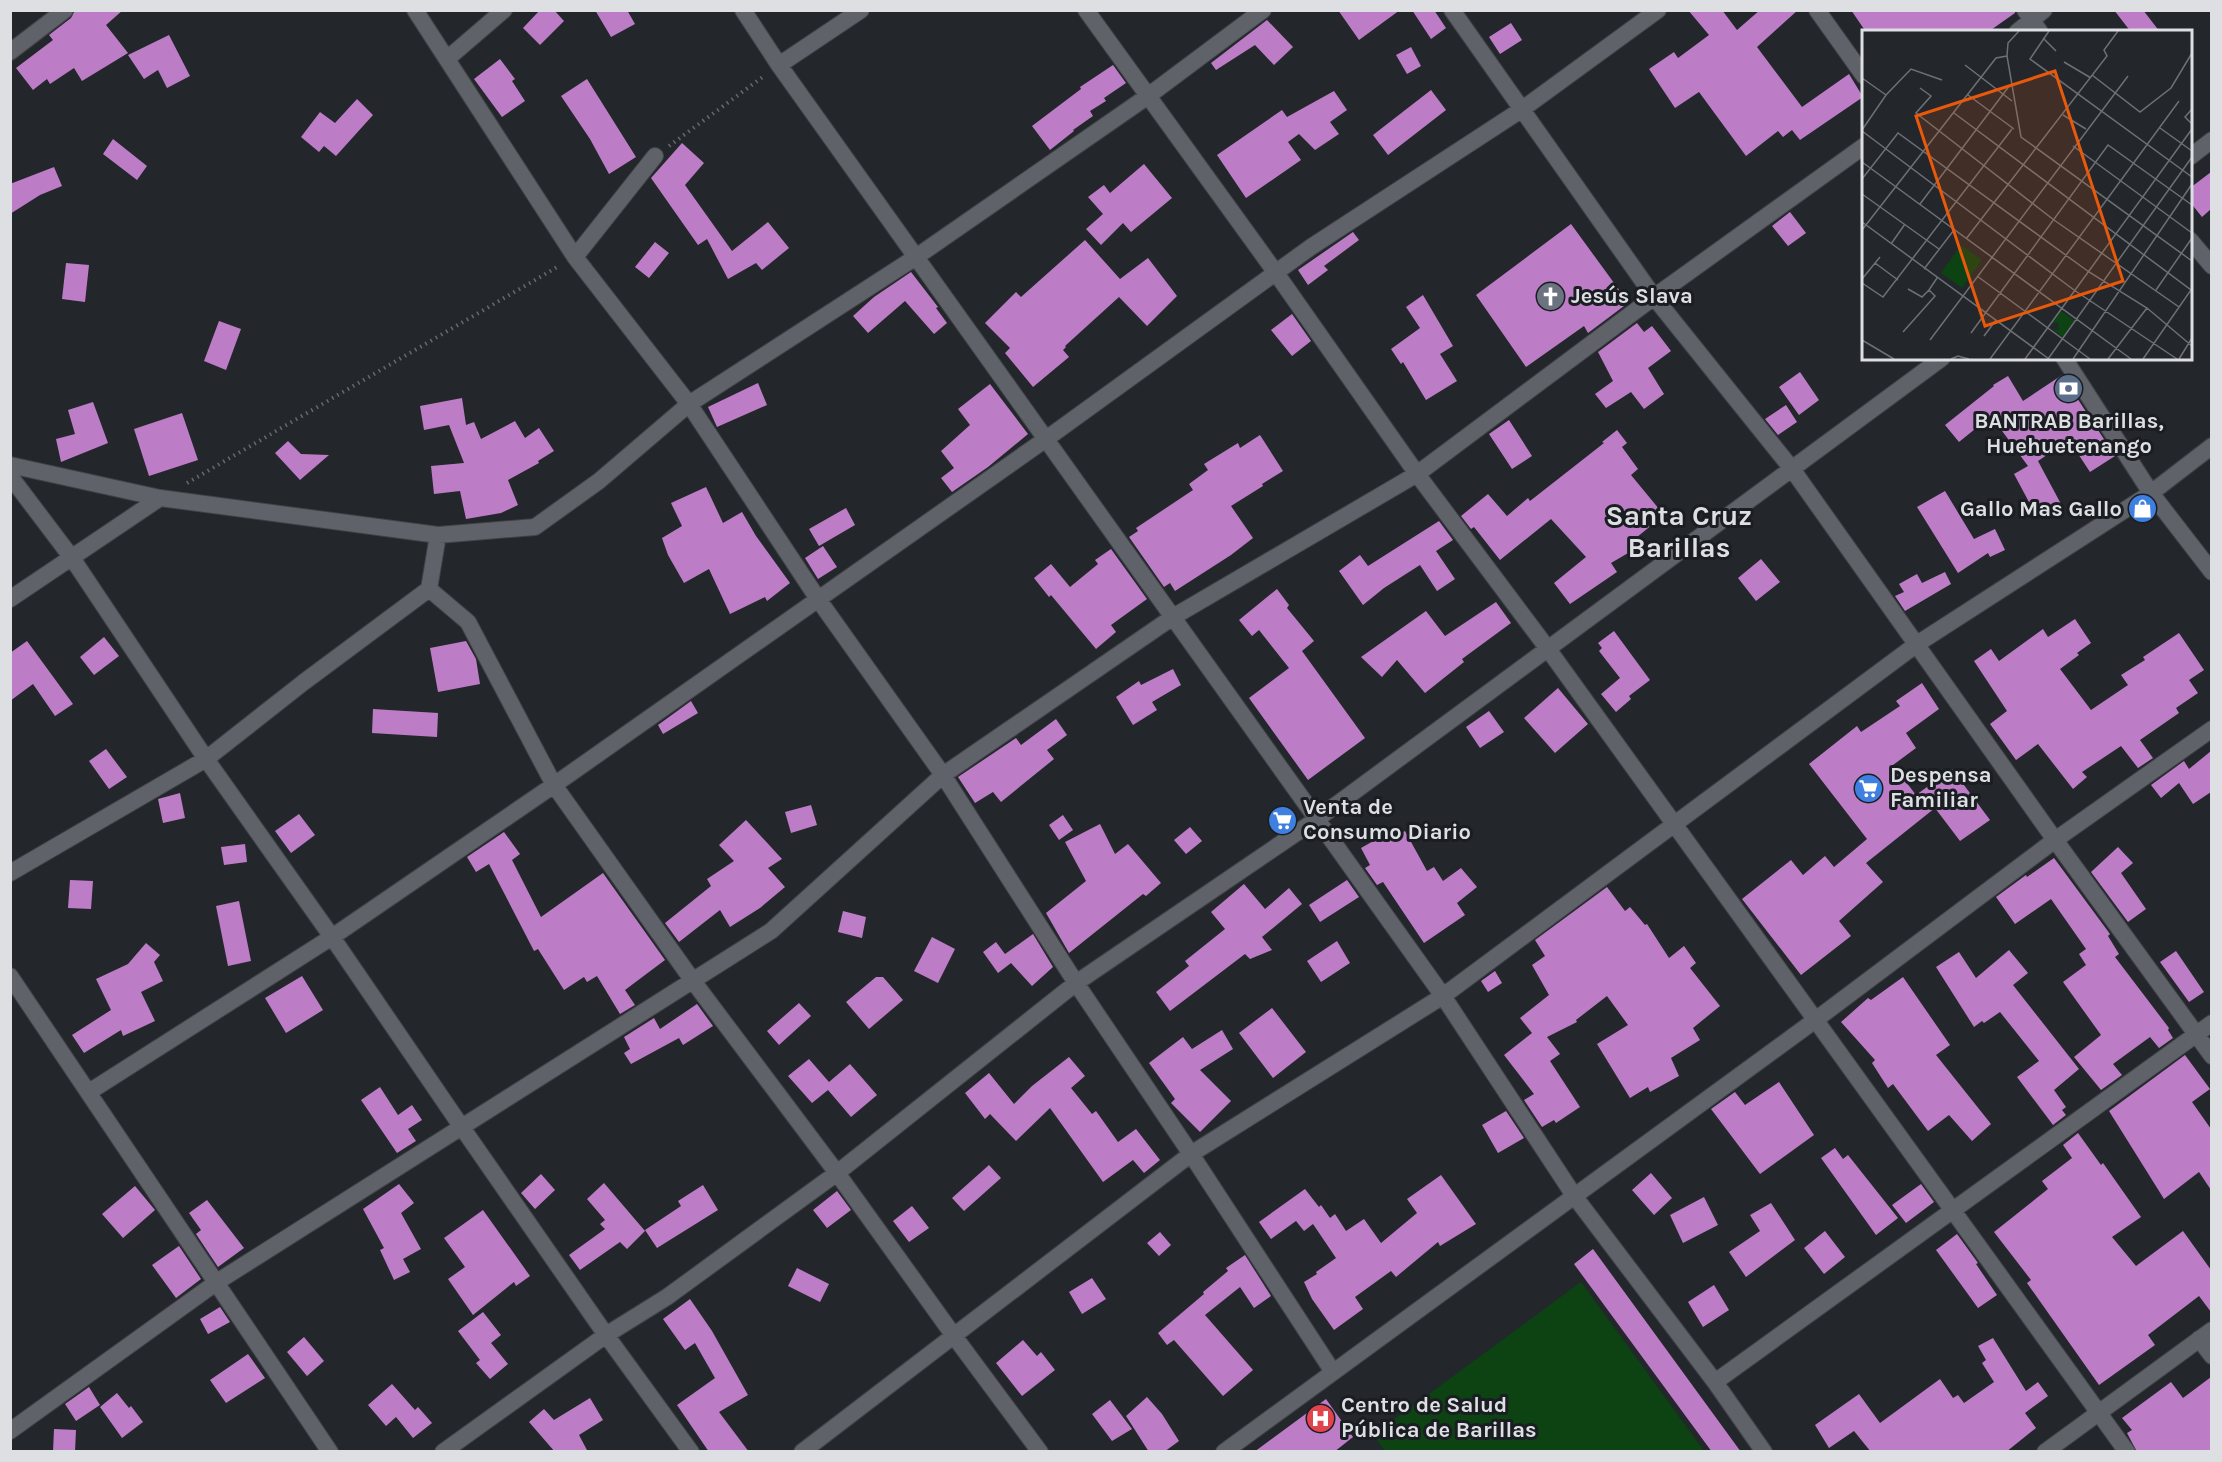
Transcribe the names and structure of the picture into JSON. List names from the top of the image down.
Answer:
{
  "districts": ["Santa Cruz Barillas"],
  "places": {
    "church": ["Jesús Slava"],
    "bank": ["BANTRAB Barillas, Huehuetenango"],
    "shop": ["Gallo Mas Gallo"],
    "supermarket": ["Despensa Familiar", "Venta de Consumo Diario"],
    "hospital": ["Centro de Salud Pública de Barillas"]
  }
}
